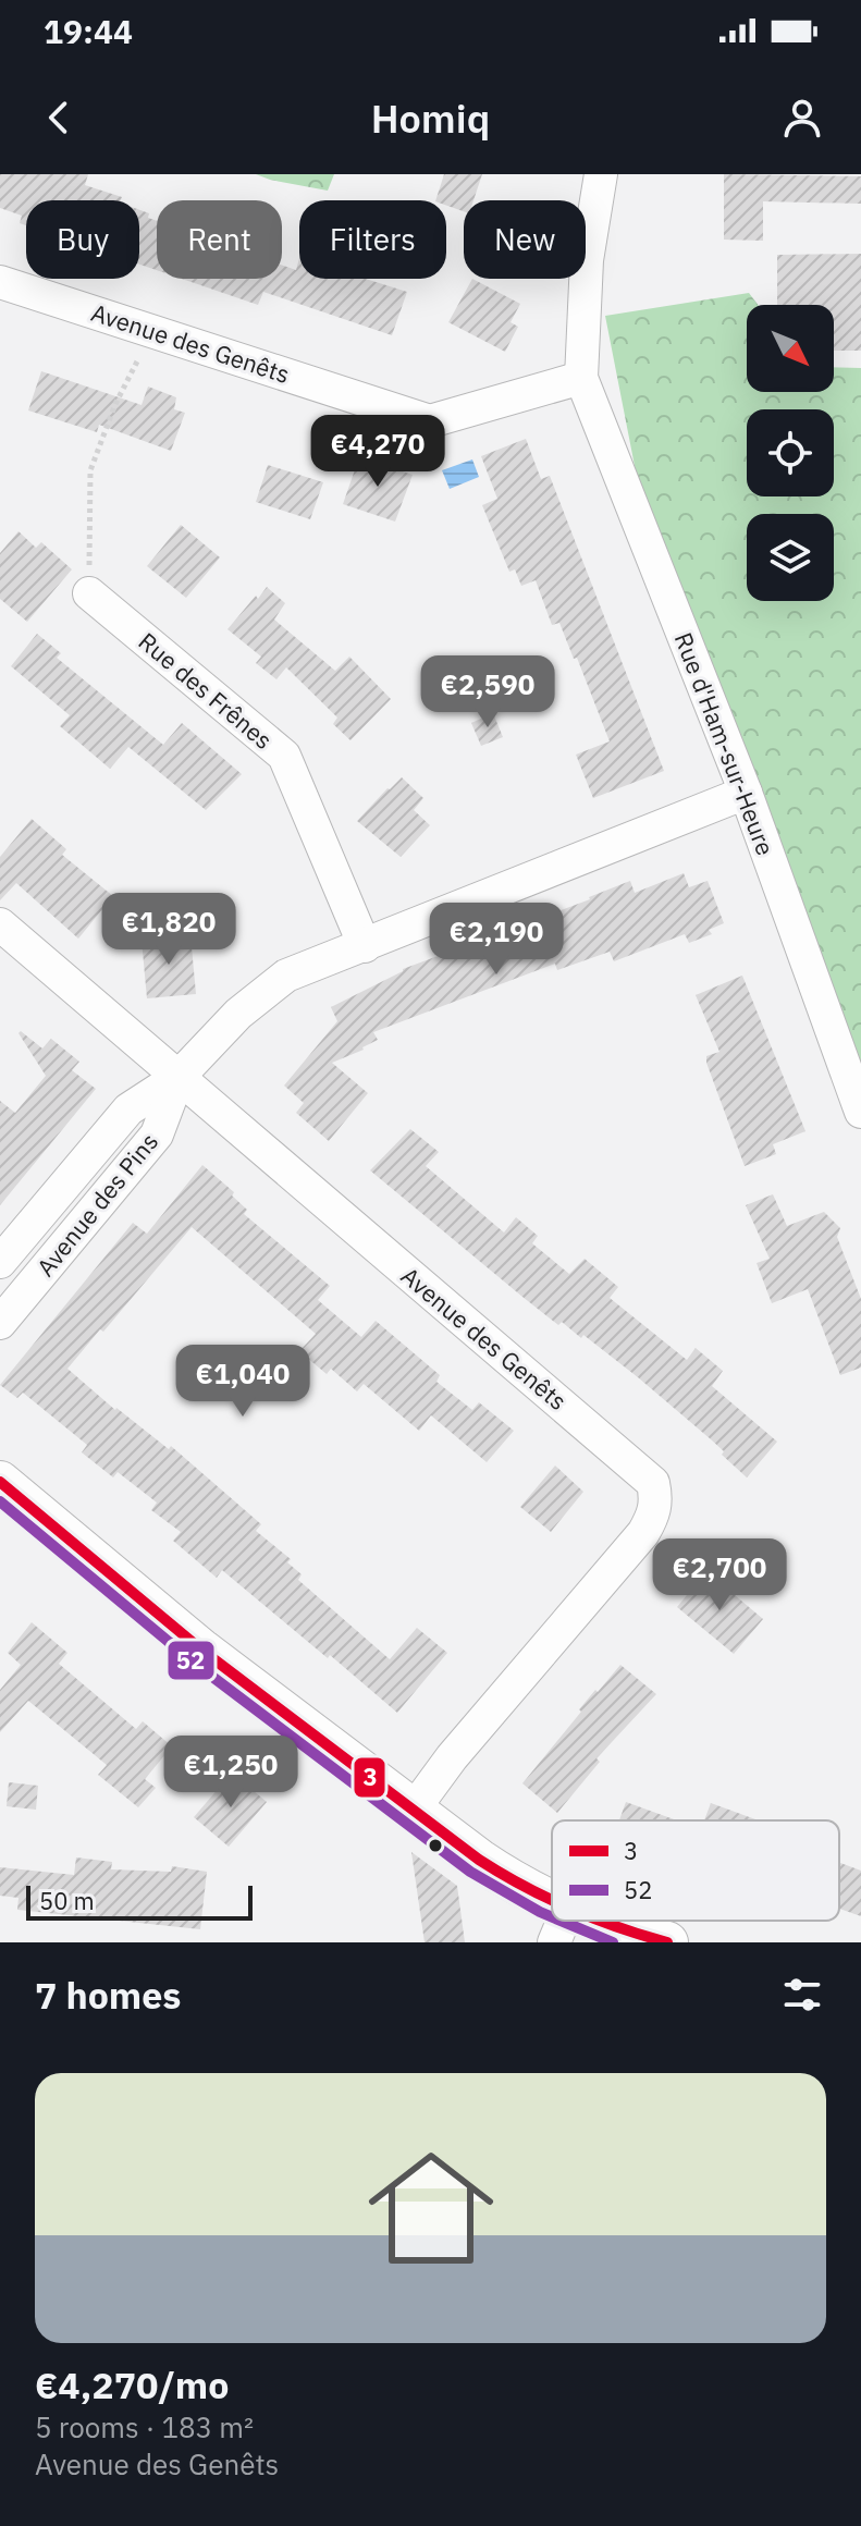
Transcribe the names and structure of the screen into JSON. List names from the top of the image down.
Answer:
{
  "streets": {
    "street": [
      "Avenue des Genêts",
      "Rue des Frênes",
      "Rue d'Ham-sur-Heure",
      "Avenue des Pins"
    ]
  },
  "crossings": [
    ["Avenue des Genêts", "Rue d'Ham-sur-Heure"],
    ["Avenue des Genêts", "Avenue des Pins"],
    ["Rue des Frênes", "Avenue des Pins"],
    ["Rue d'Ham-sur-Heure", "Avenue des Pins"]
  ],
  "lines": ["transit line 3", "transit line 52"],
  "legend": ["3", "52"],
  "scale_bar": "50 m",
  "north": "bottom right",
  "page": {
    "status": "19:44",
    "header": "Homiq",
    "chip": [
      "Buy",
      "Rent",
      "Filters",
      "New"
    ],
    "price": [
      "€4,270",
      "€2,590",
      "€1,820",
      "€2,190",
      "€1,040",
      "€2,700",
      "€1,250"
    ],
    "scale": "50 m",
    "heading": "7 homes",
    "list": [
      {
        "name": "€4,270/mo",
        "note": "5 rooms · 183 m² · Avenue des Genêts"
      }
    ]
  }
}
